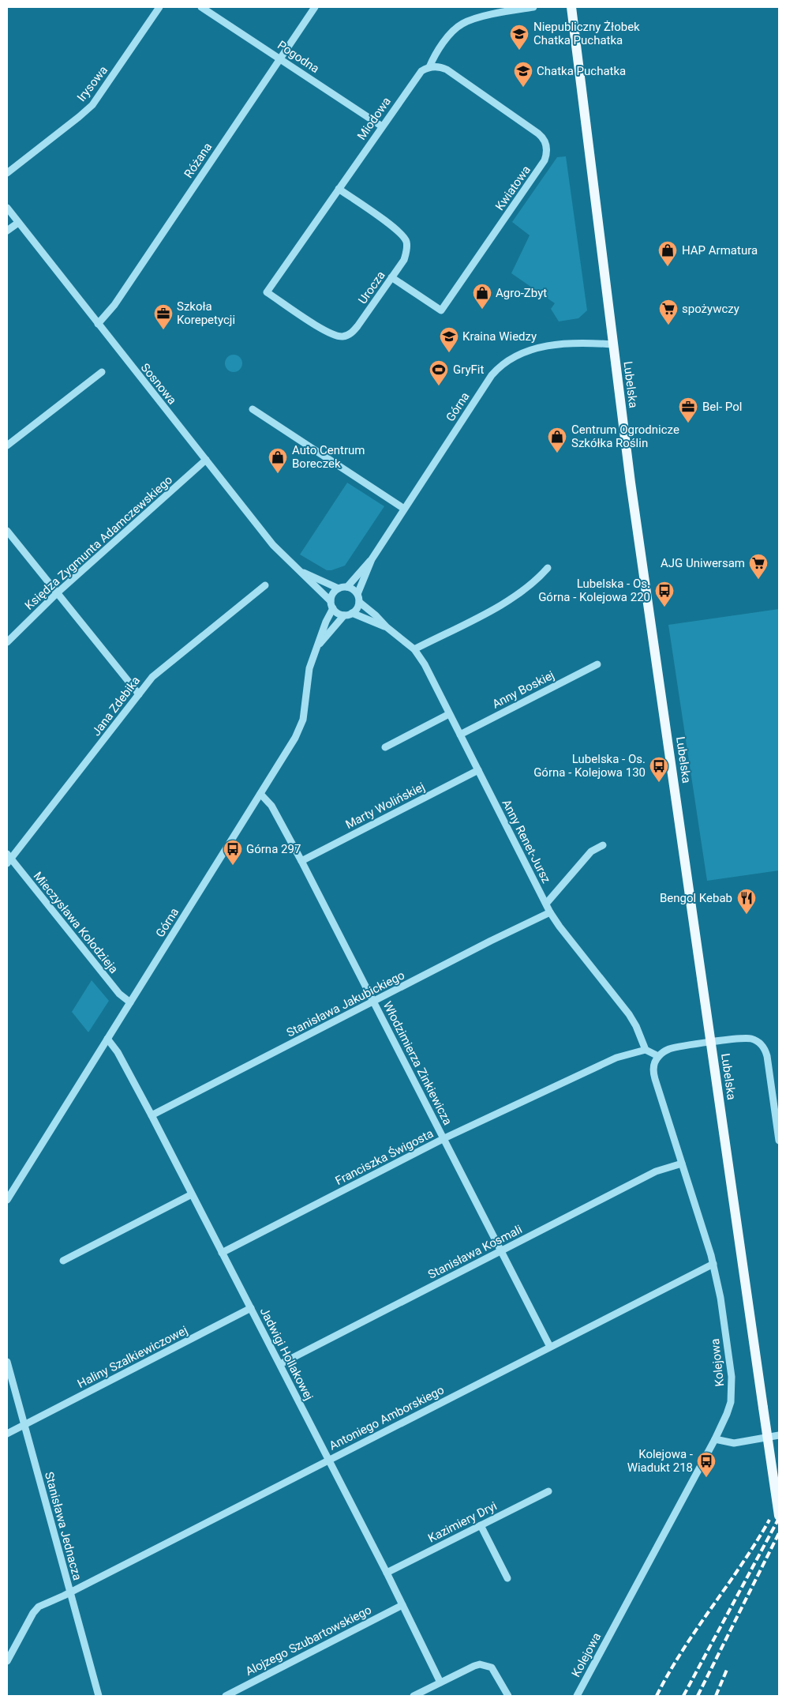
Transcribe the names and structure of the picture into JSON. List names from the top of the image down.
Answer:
{
  "streets": {
    "main road": ["Lubelska"],
    "street": [
      "Pogodna",
      "Irysowa",
      "Miodowa",
      "Różana",
      "Kwiatowa",
      "Urocza",
      "Sosnowa",
      "Górna",
      "Księdza Zygmunta Adamczewskiego",
      "Anny Boskiej",
      "Jana Zdebika",
      "Marty Wolińskiej",
      "Anny Renet-Jursz",
      "Mieczysława Kołodzieja",
      "Stanisława Jakubickiego",
      "Włodzimierza Zinkiewicza",
      "Franciszka Świgosta",
      "Stanisława Kosmali",
      "Jadwigi Hollakowej",
      "Haliny Szalkiewiczowej",
      "Kolejowa",
      "Antoniego Amborskiego",
      "Kazimiery Dryi",
      "Stanisława Jednacza",
      "Alojzego Szubartowskiego"
    ]
  },
  "crossings": [
    ["Pogodna", "Miodowa"],
    ["Pogodna", "Różana"],
    ["Miodowa", "Kwiatowa"],
    ["Miodowa", "Urocza"],
    ["Różana", "Sosnowa"],
    ["Kwiatowa", "Urocza"],
    ["Sosnowa", "Górna"],
    ["Sosnowa", "Księdza Zygmunta Adamczewskiego"],
    ["Sosnowa", "Anny Renet-Jursz"],
    ["Lubelska", "Górna"],
    ["Górna", "Anny Renet-Jursz"],
    ["Górna", "Mieczysława Kołodzieja"],
    ["Górna", "Włodzimierza Zinkiewicza"],
    ["Górna", "Jadwigi Hollakowej"],
    ["Anny Boskiej", "Anny Renet-Jursz"],
    ["Jana Zdebika", "Mieczysława Kołodzieja"],
    ["Marty Wolińskiej", "Anny Renet-Jursz"],
    ["Marty Wolińskiej", "Włodzimierza Zinkiewicza"],
    ["Anny Renet-Jursz", "Stanisława Jakubickiego"],
    ["Anny Renet-Jursz", "Franciszka Świgosta"],
    ["Stanisława Jakubickiego", "Włodzimierza Zinkiewicza"],
    ["Stanisława Jakubickiego", "Jadwigi Hollakowej"],
    ["Włodzimierza Zinkiewicza", "Franciszka Świgosta"],
    ["Włodzimierza Zinkiewicza", "Stanisława Kosmali"],
    ["Włodzimierza Zinkiewicza", "Antoniego Amborskiego"],
    ["Franciszka Świgosta", "Jadwigi Hollakowej"],
    ["Stanisława Kosmali", "Jadwigi Hollakowej"],
    ["Stanisława Kosmali", "Kolejowa"],
    ["Jadwigi Hollakowej", "Haliny Szalkiewiczowej"],
    ["Jadwigi Hollakowej", "Antoniego Amborskiego"],
    ["Jadwigi Hollakowej", "Kazimiery Dryi"],
    ["Jadwigi Hollakowej", "Alojzego Szubartowskiego"],
    ["Haliny Szalkiewiczowej", "Stanisława Jednacza"],
    ["Kolejowa", "Antoniego Amborskiego"],
    ["Antoniego Amborskiego", "Stanisława Jednacza"]
  ],
  "places": {
    "school or university": ["Niepubliczny Żłobek Chatka Puchatka", "Chatka Puchatka", "Kraina Wiedzy"],
    "shop": [
      "HAP Armatura",
      "Agro-Zbyt",
      "Centrum Ogrodnicze Szkółka Roślin",
      "Auto Centrum Boreczek"
    ],
    "supermarket": ["spożywczy", "AJG Uniwersam"],
    "office": ["Szkoła Korepetycji", "Bel- Pol"],
    "sports": ["GryFit"],
    "bus stop": [
      "Lubelska - Os. Górna - Kolejowa 220",
      "Lubelska - Os. Górna - Kolejowa 130",
      "Górna 297",
      "Kolejowa - Wiadukt 218"
    ],
    "restaurant": ["Bengol Kebab"]
  }
}
